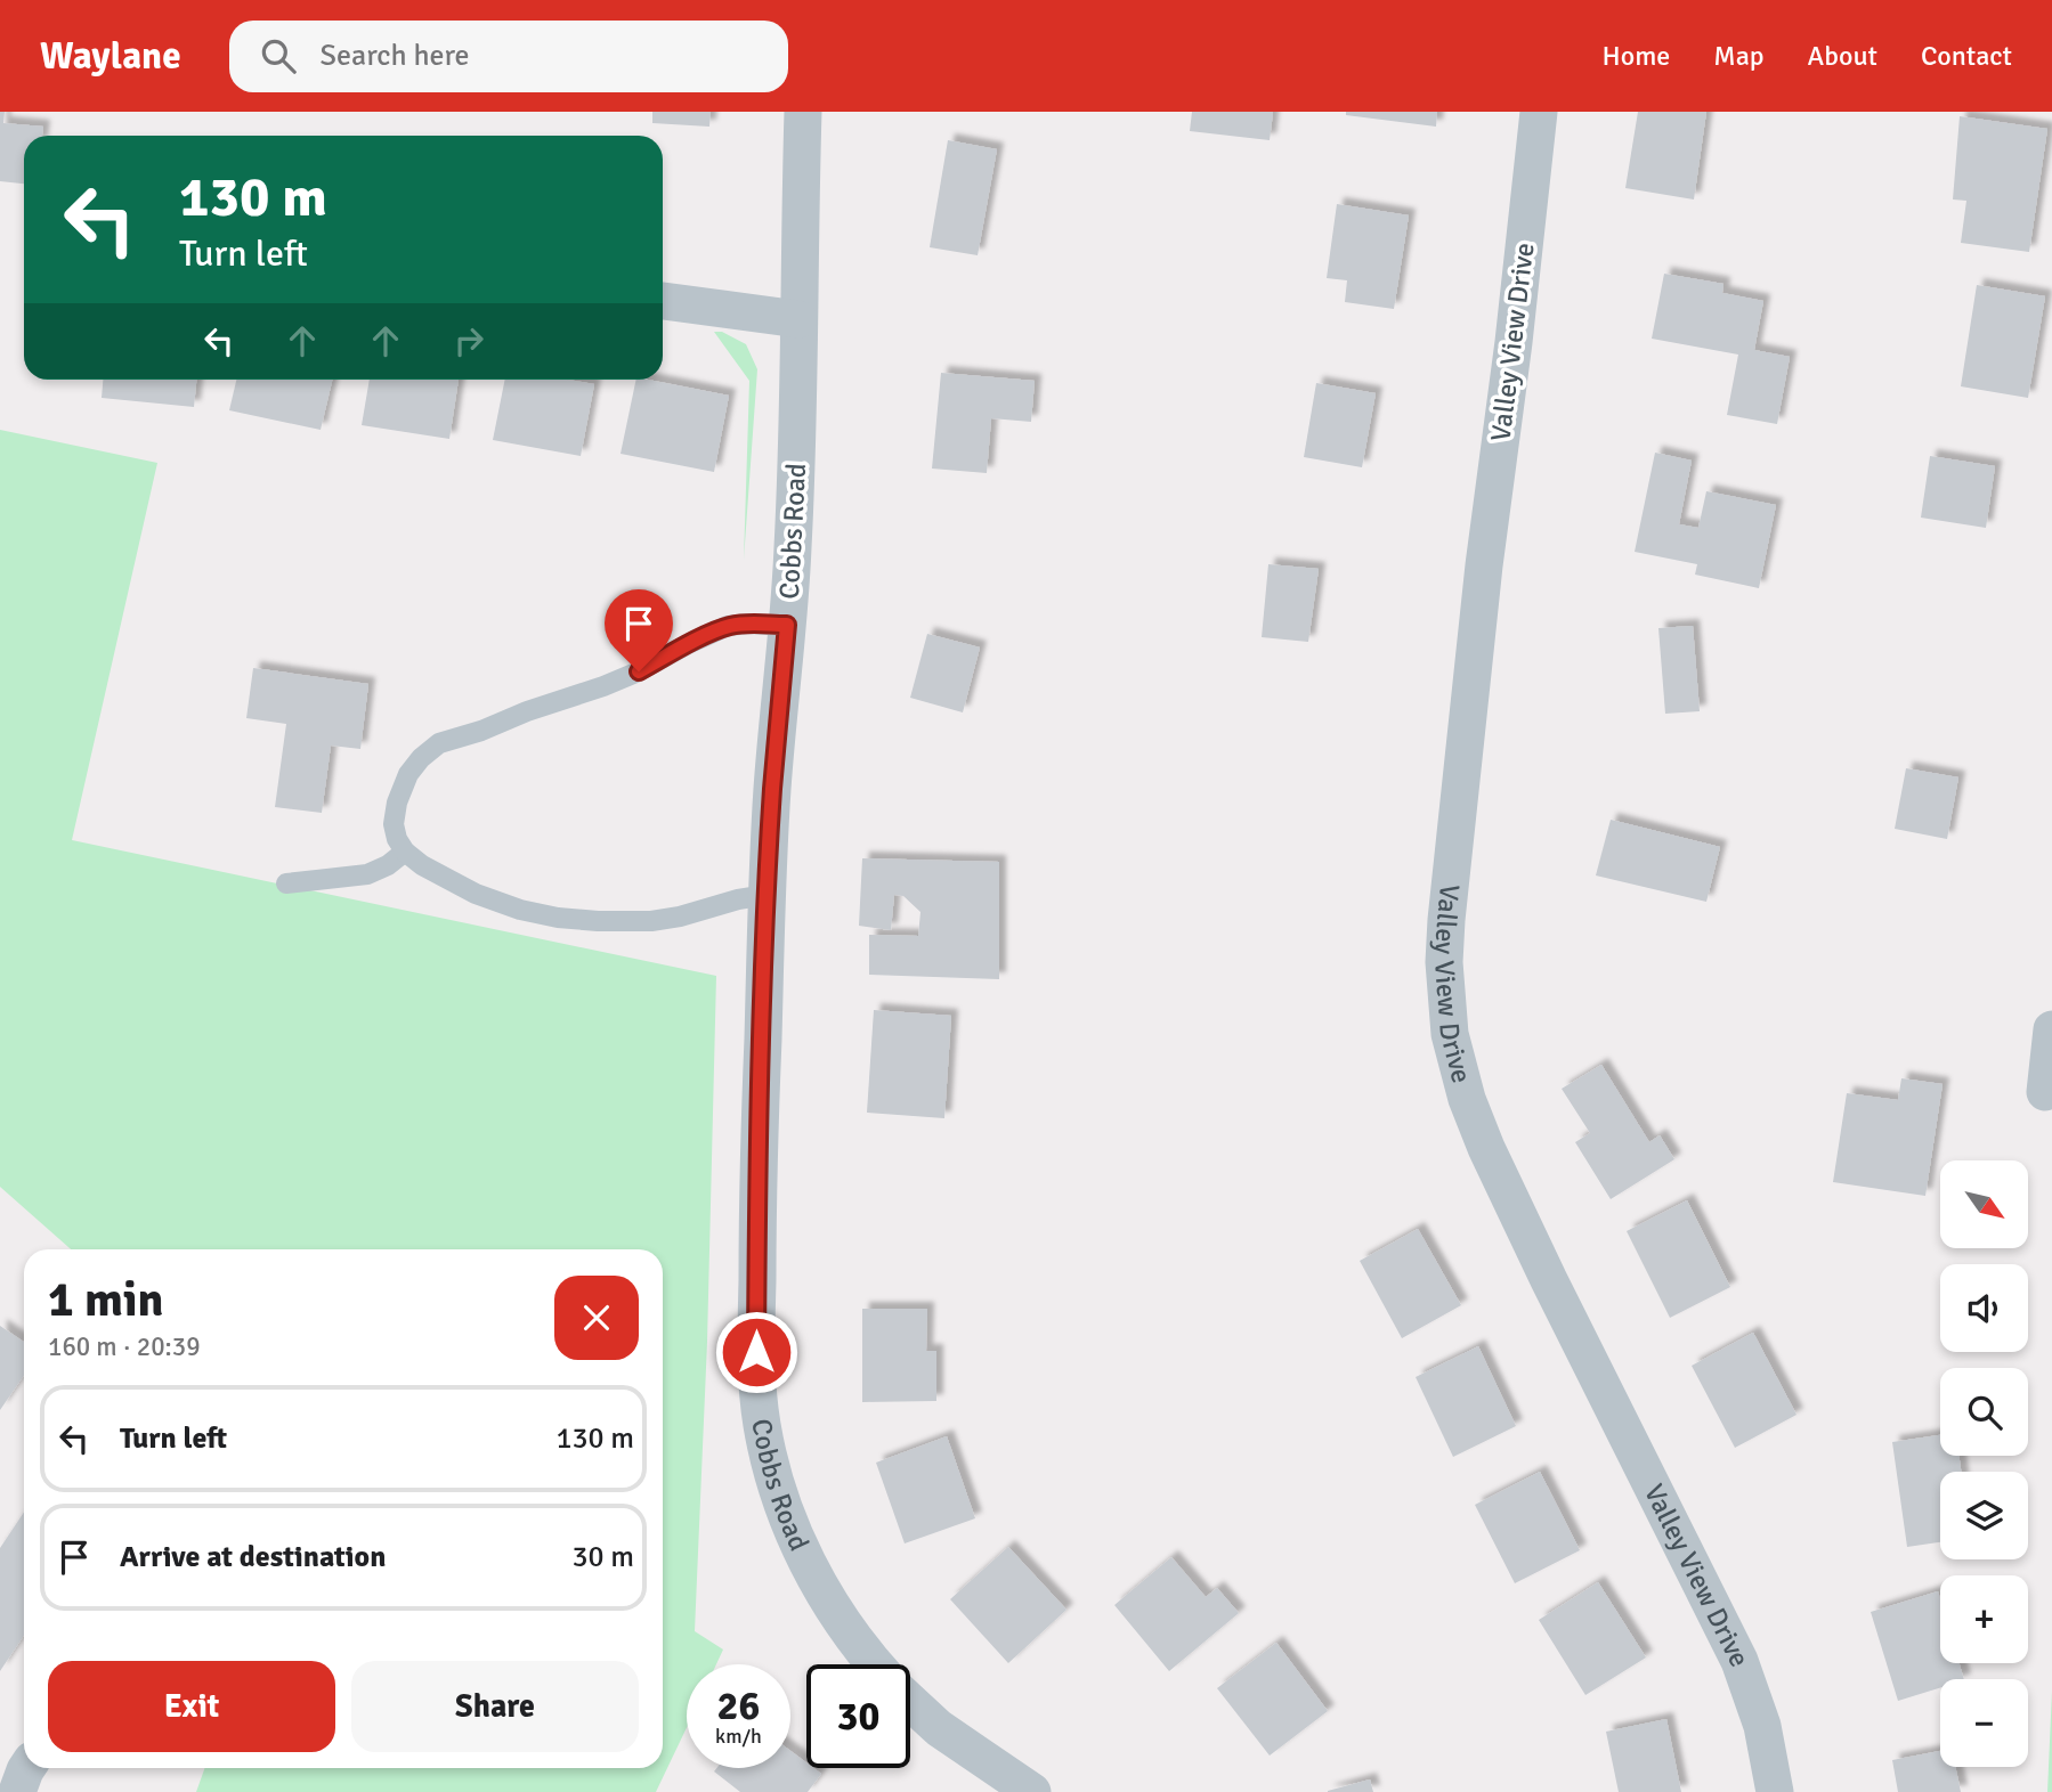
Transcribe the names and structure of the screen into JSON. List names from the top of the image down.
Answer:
{
  "streets": {
    "street": ["Valley View Drive", "Cobbs Road"]
  },
  "north": "bottom right",
  "page": {
    "header": "Waylane",
    "search": "Search here",
    "nav": [
      "Home",
      "Map",
      "About",
      "Contact"
    ],
    "turn": ["130 m", "Turn left"],
    "map_buttons": ["+", "−"],
    "heading": ["1 min", "160 m · 20:39"],
    "list": [
      {
        "name": "Turn left",
        "value": "130 m"
      },
      {
        "name": "Arrive at destination",
        "value": "30 m"
      }
    ],
    "buttons": ["Exit", "Share"],
    "speed": "26 km/h",
    "limit": "30"
  }
}
